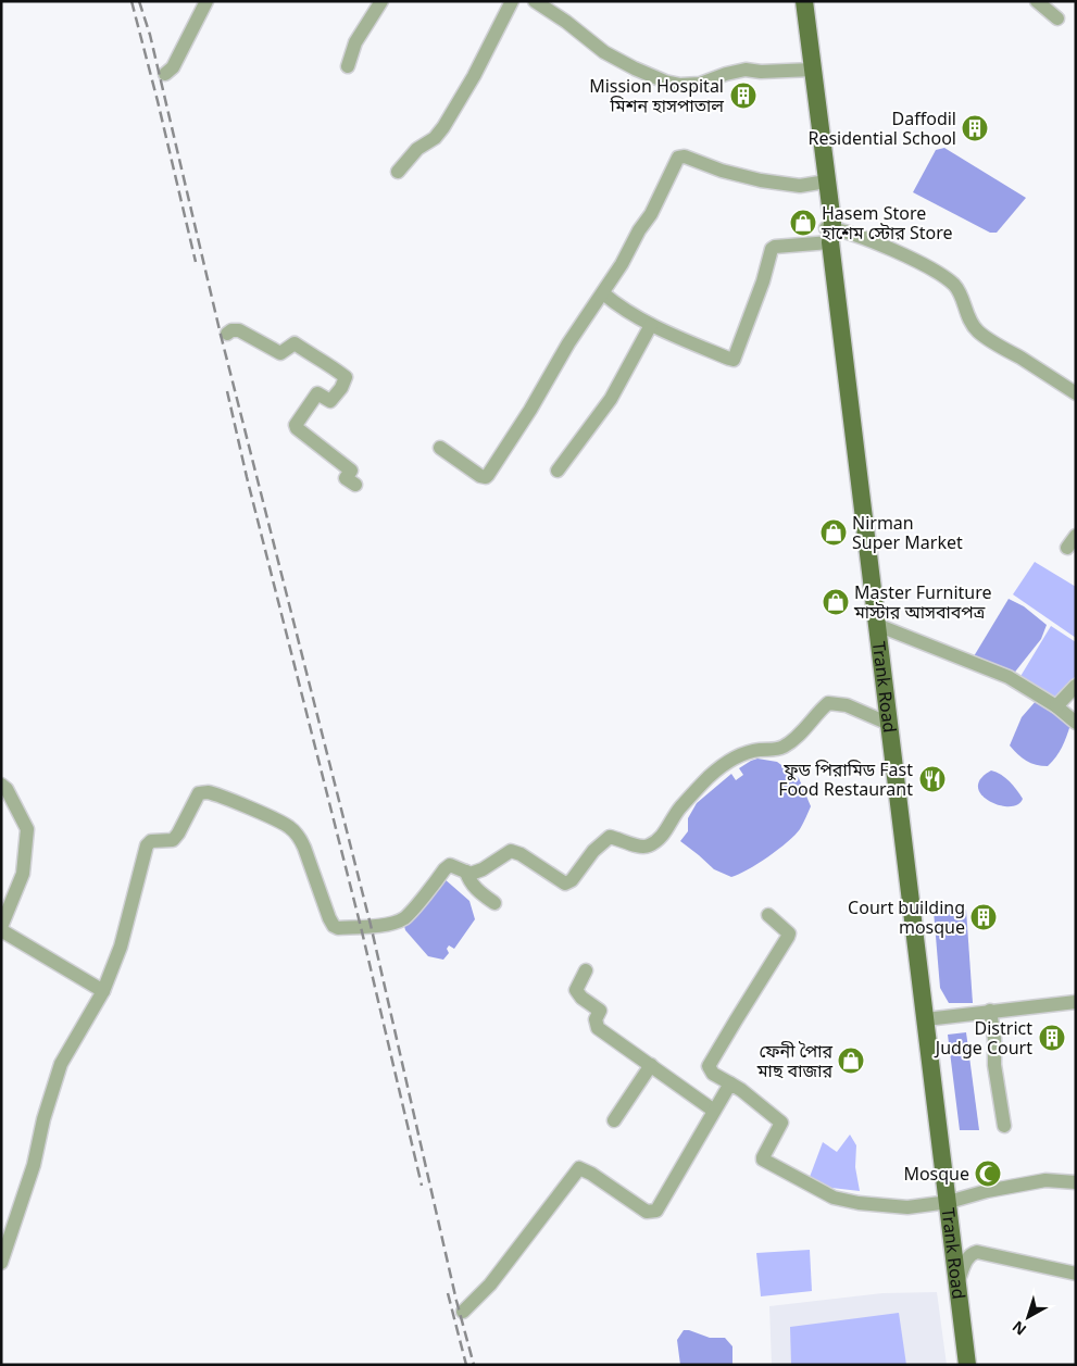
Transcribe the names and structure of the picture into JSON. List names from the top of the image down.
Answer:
{
  "streets": {
    "main road": ["Trank Road"]
  },
  "places": {
    "building": [
      "Mission Hospital মিশন হাসপাতাল",
      "Daffodil Residential School",
      "Court building mosque",
      "District Judge Court"
    ],
    "shop": [
      "Hasem Store হাশেম স্টোর Store",
      "Nirman Super Market",
      "Master Furniture মাস্টার আসবাবপত্র",
      "ফেনী পৈার মাছ বাজার"
    ],
    "restaurant": ["ফুড পিরামিড Fast Food Restaurant"],
    "mosque": ["Mosque"]
  },
  "north": "bottom left"
}
